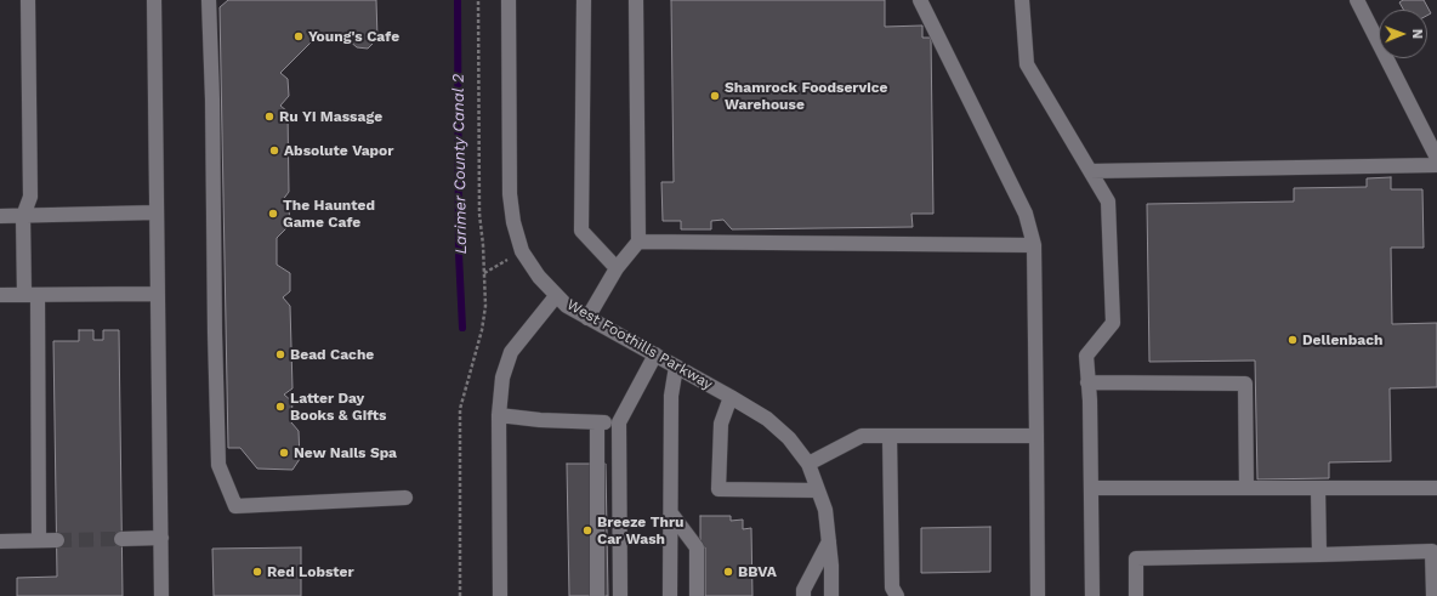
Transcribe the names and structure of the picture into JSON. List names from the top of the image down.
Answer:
{
  "streets": {
    "street": ["West Foothills Parkway"]
  },
  "water": ["Larimer County Canal 2"],
  "places": [
    "Young's Cafe",
    "Shamrock Foodservice Warehouse",
    "Ru Yi Massage",
    "Absolute Vapor",
    "The Haunted Game Cafe",
    "Dellenbach",
    "Bead Cache",
    "Latter Day Books & Gifts",
    "New Nails Spa",
    "Breeze Thru Car Wash",
    "Red Lobster",
    "BBVA"
  ],
  "north": "right"
}
